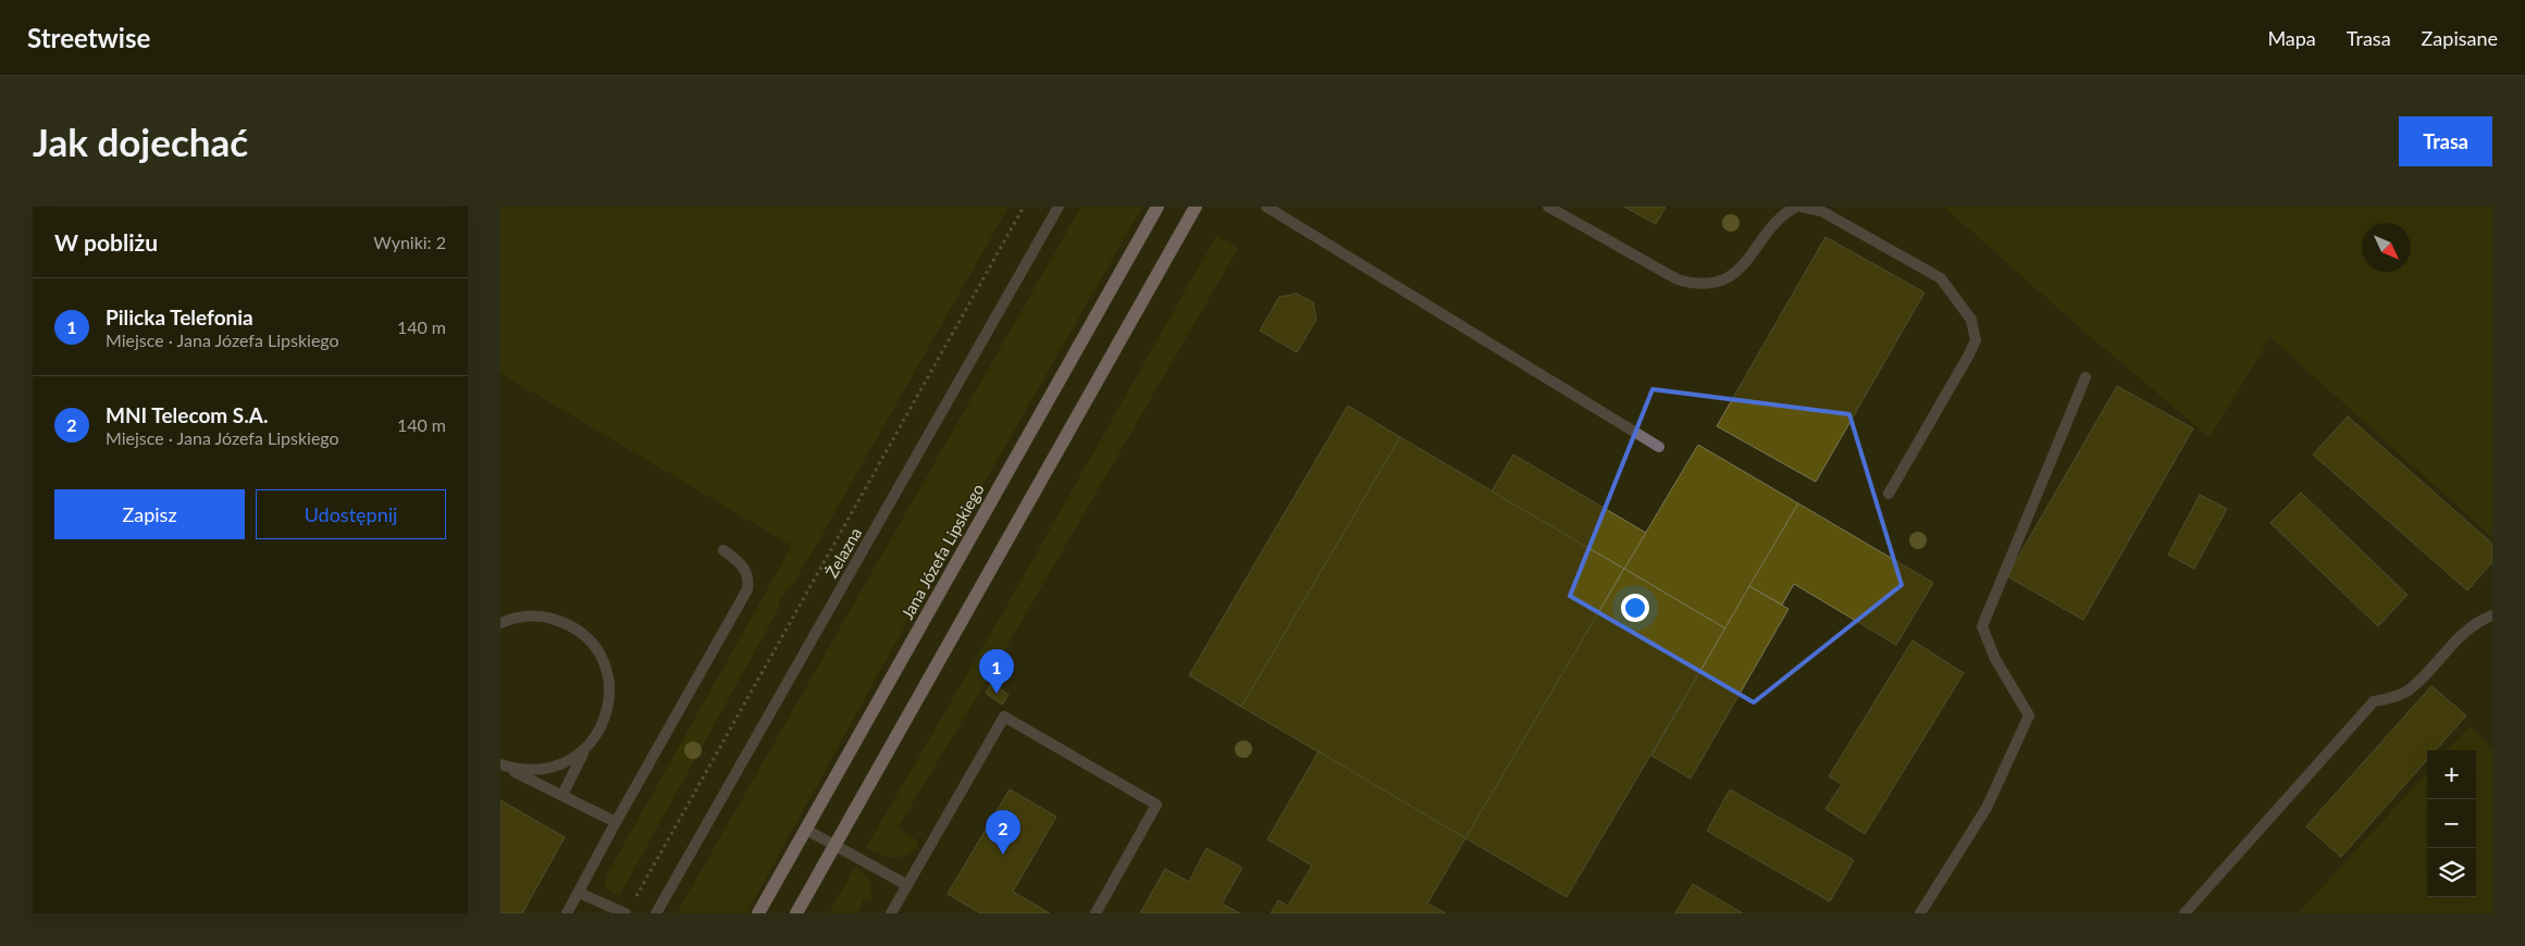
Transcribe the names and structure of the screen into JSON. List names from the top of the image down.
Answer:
{
  "streets": {
    "main road": ["Jana Józefa Lipskiego"],
    "street": ["Żelazna"]
  },
  "north": "bottom right",
  "page": {
    "header": "Streetwise",
    "nav": ["Mapa", "Trasa", "Zapisane"],
    "buttons": [
      "Trasa",
      ["Zapisz", "Udostępnij"]
    ],
    "title": "Jak dojechać",
    "heading": ["W pobliżu", "Wyniki: 2"],
    "list": [
      {
        "mark": "1",
        "name": "Pilicka Telefonia",
        "note": "Miejsce · Jana Józefa Lipskiego",
        "value": "140 m"
      },
      {
        "mark": "2",
        "name": "MNI Telecom S.A.",
        "note": "Miejsce · Jana Józefa Lipskiego",
        "value": "140 m"
      }
    ],
    "pins": ["1", "2"],
    "map_buttons": ["+", "−"]
  }
}
